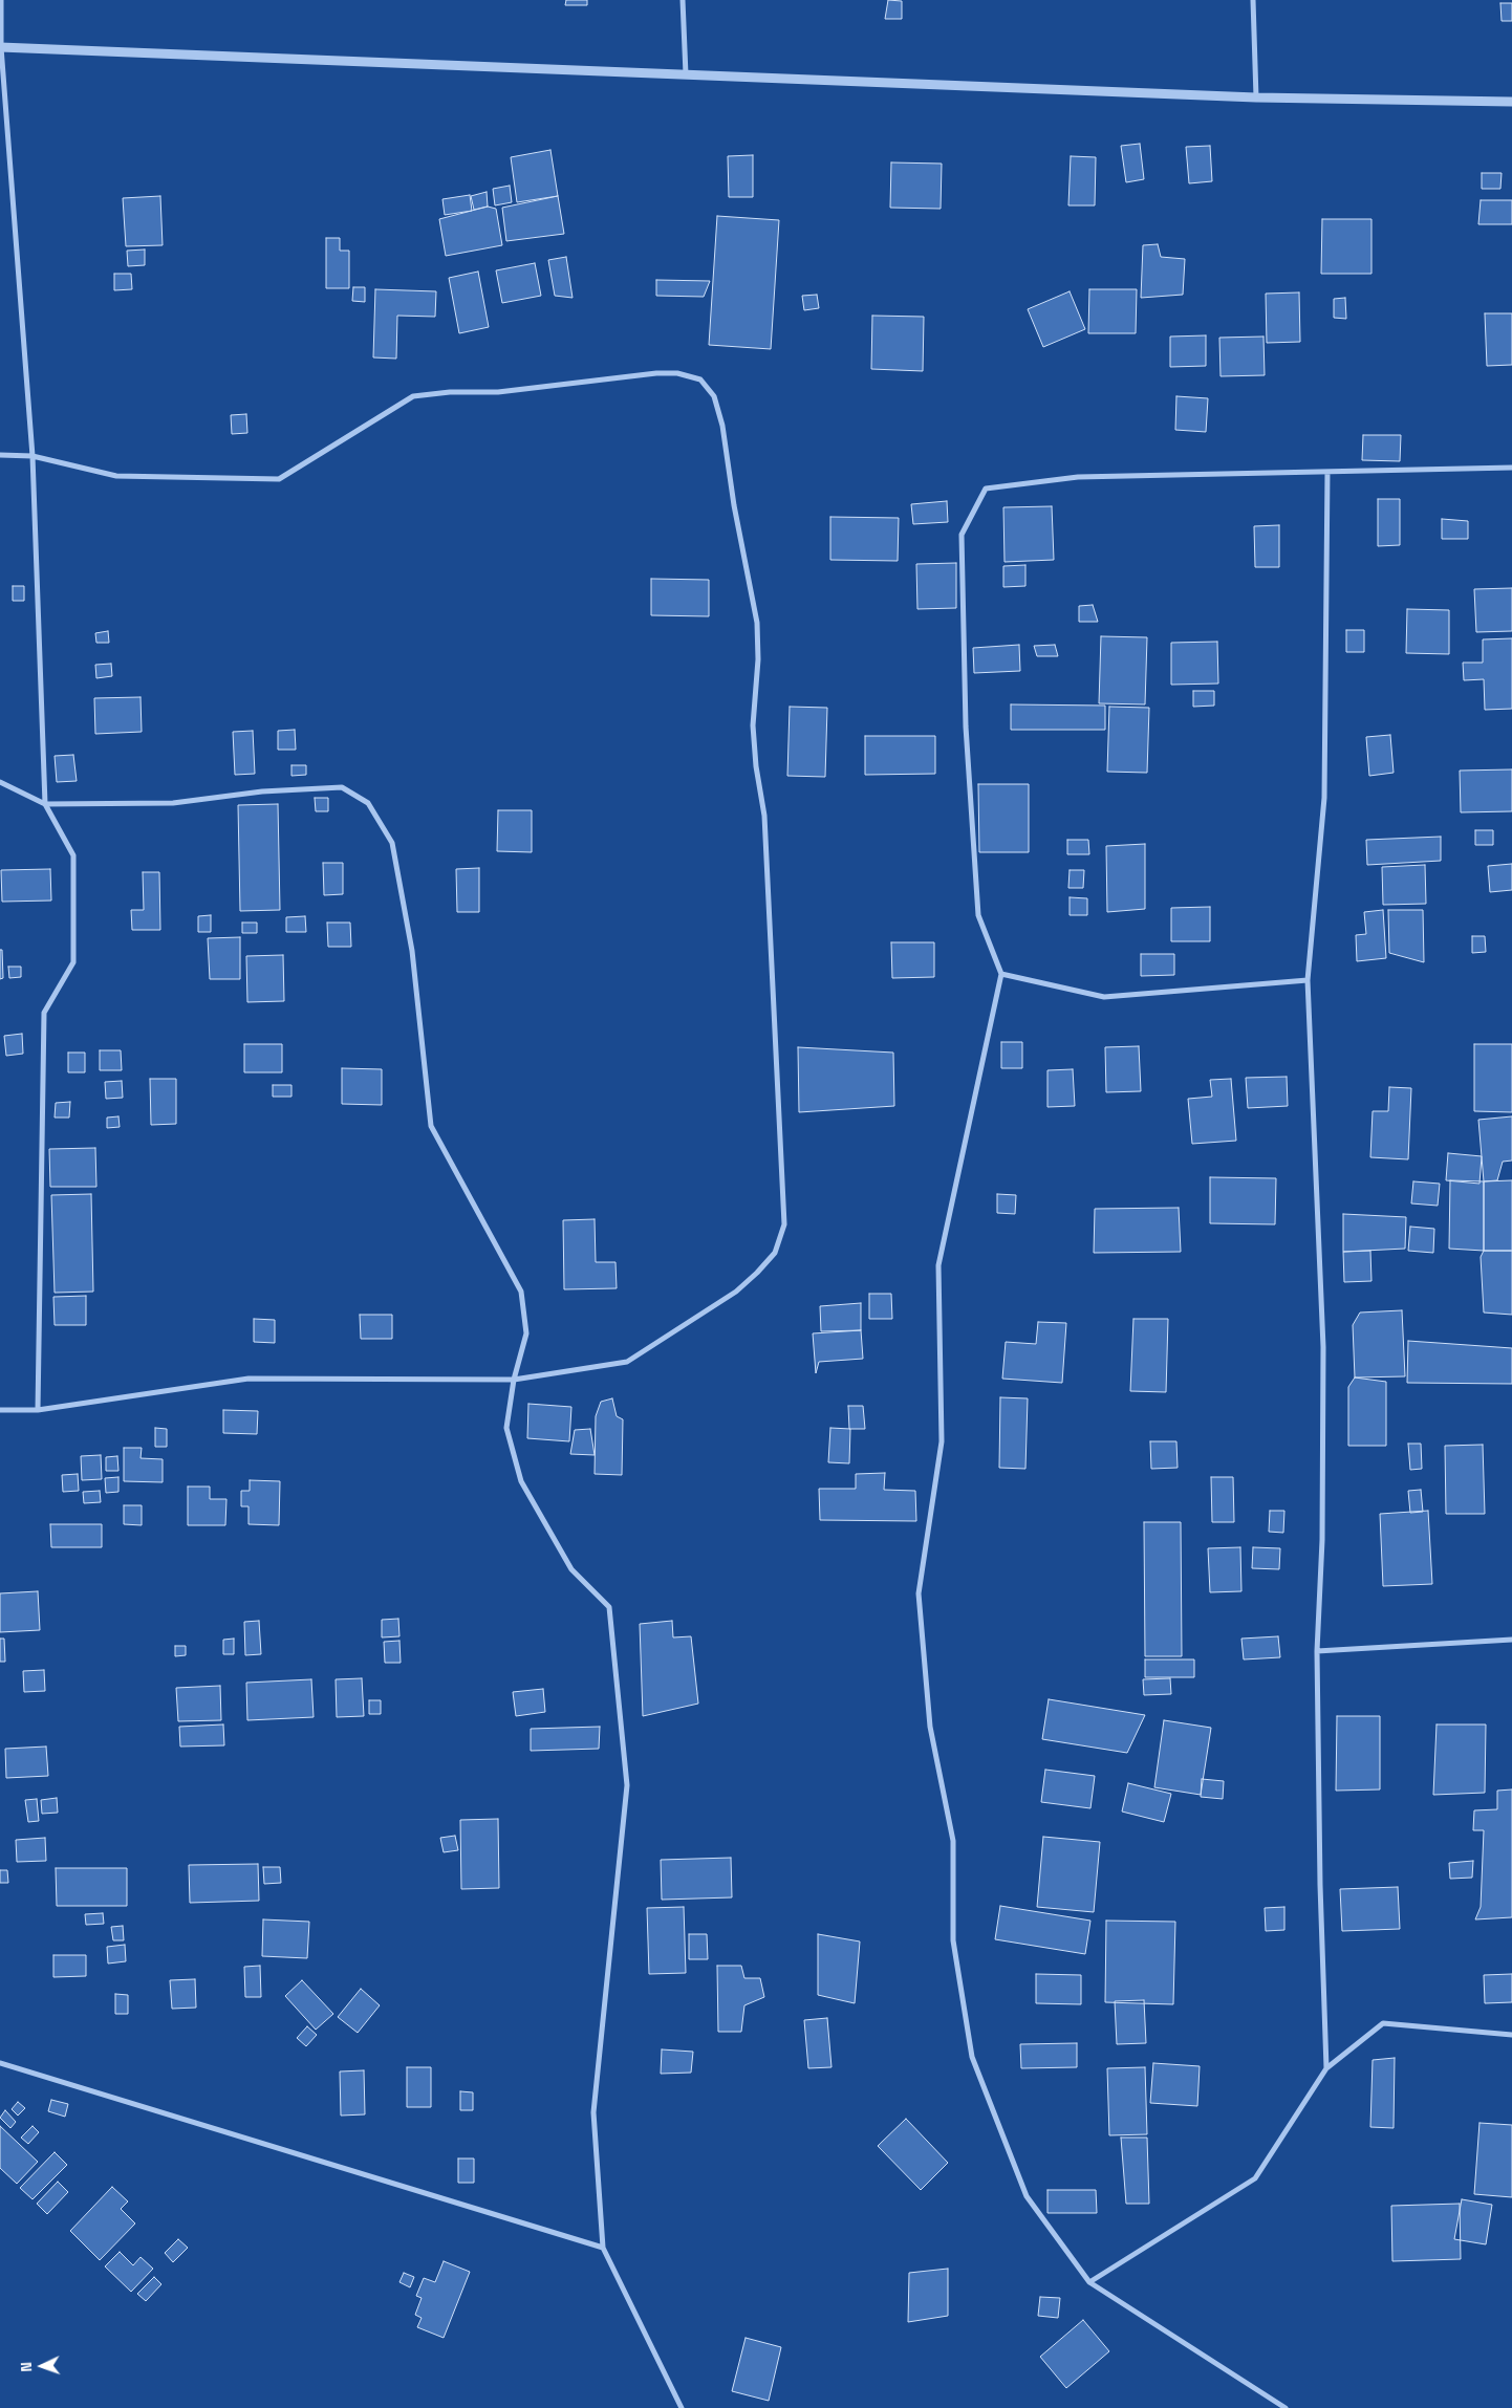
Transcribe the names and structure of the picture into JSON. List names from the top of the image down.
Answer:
{
  "north": "left"
}
